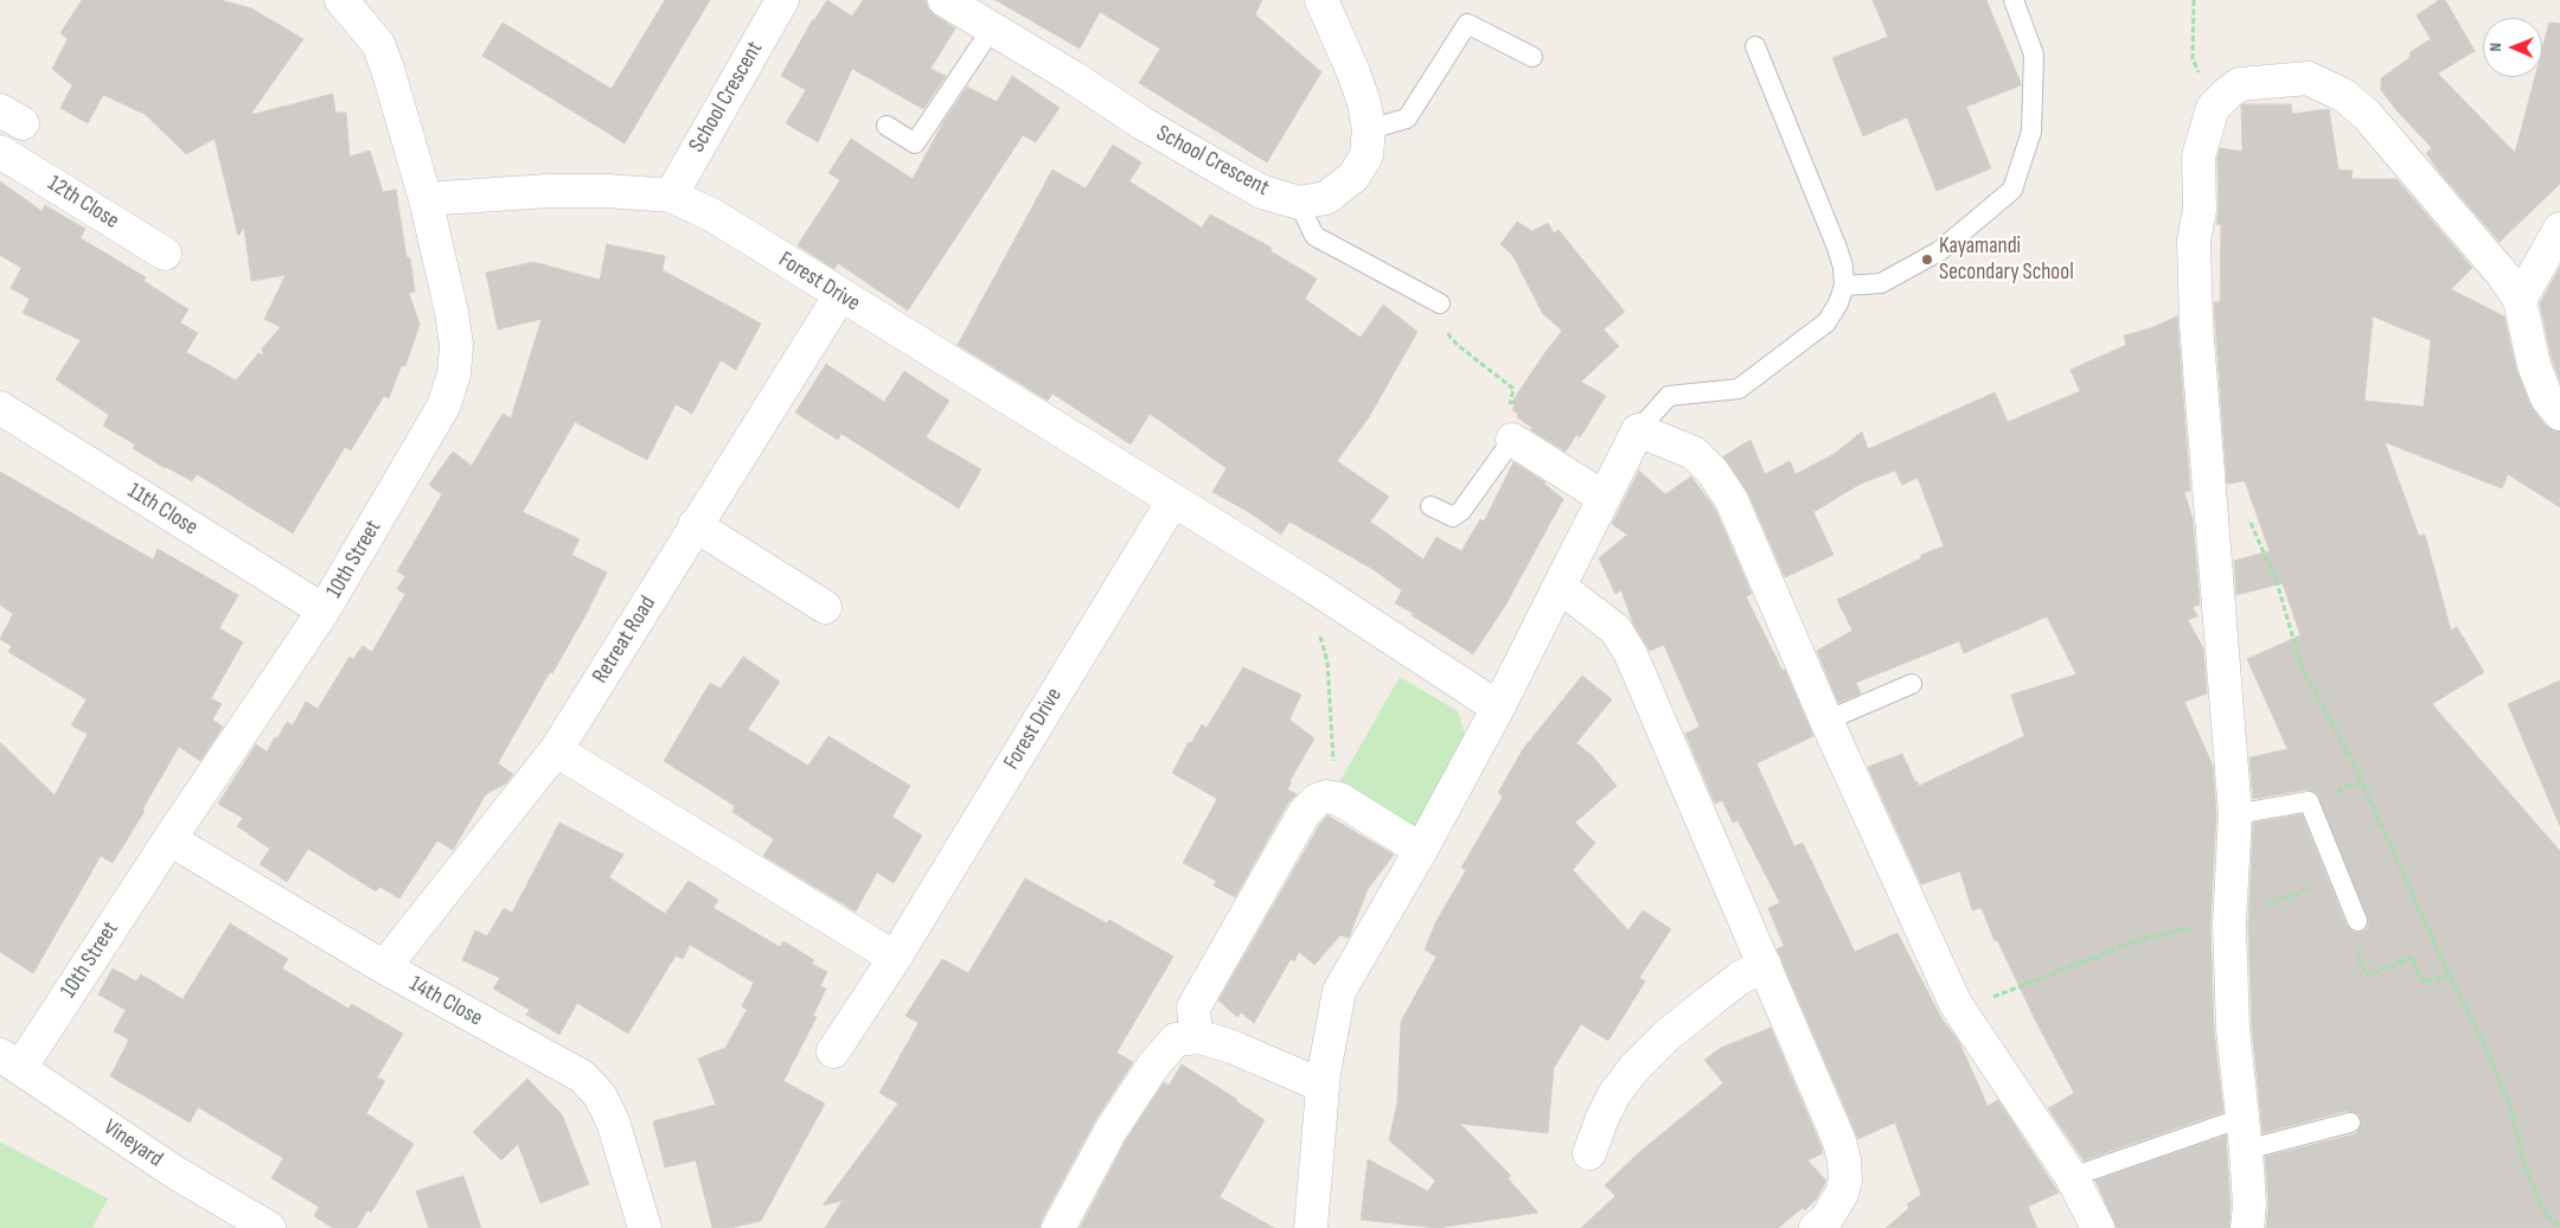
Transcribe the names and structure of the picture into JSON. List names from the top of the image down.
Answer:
{
  "streets": {
    "street": [
      "School Crescent",
      "12th Close",
      "Forest Drive",
      "11th Close",
      "10th Street",
      "Retreat Road",
      "14th Close",
      "Vineyard"
    ]
  },
  "crossings": [
    ["School Crescent", "Forest Drive"],
    ["Forest Drive", "10th Street"],
    ["Forest Drive", "Retreat Road"],
    ["11th Close", "10th Street"],
    ["10th Street", "14th Close"],
    ["10th Street", "Vineyard"],
    ["Retreat Road", "14th Close"]
  ],
  "places": ["Kayamandi Secondary School"],
  "north": "left"
}
